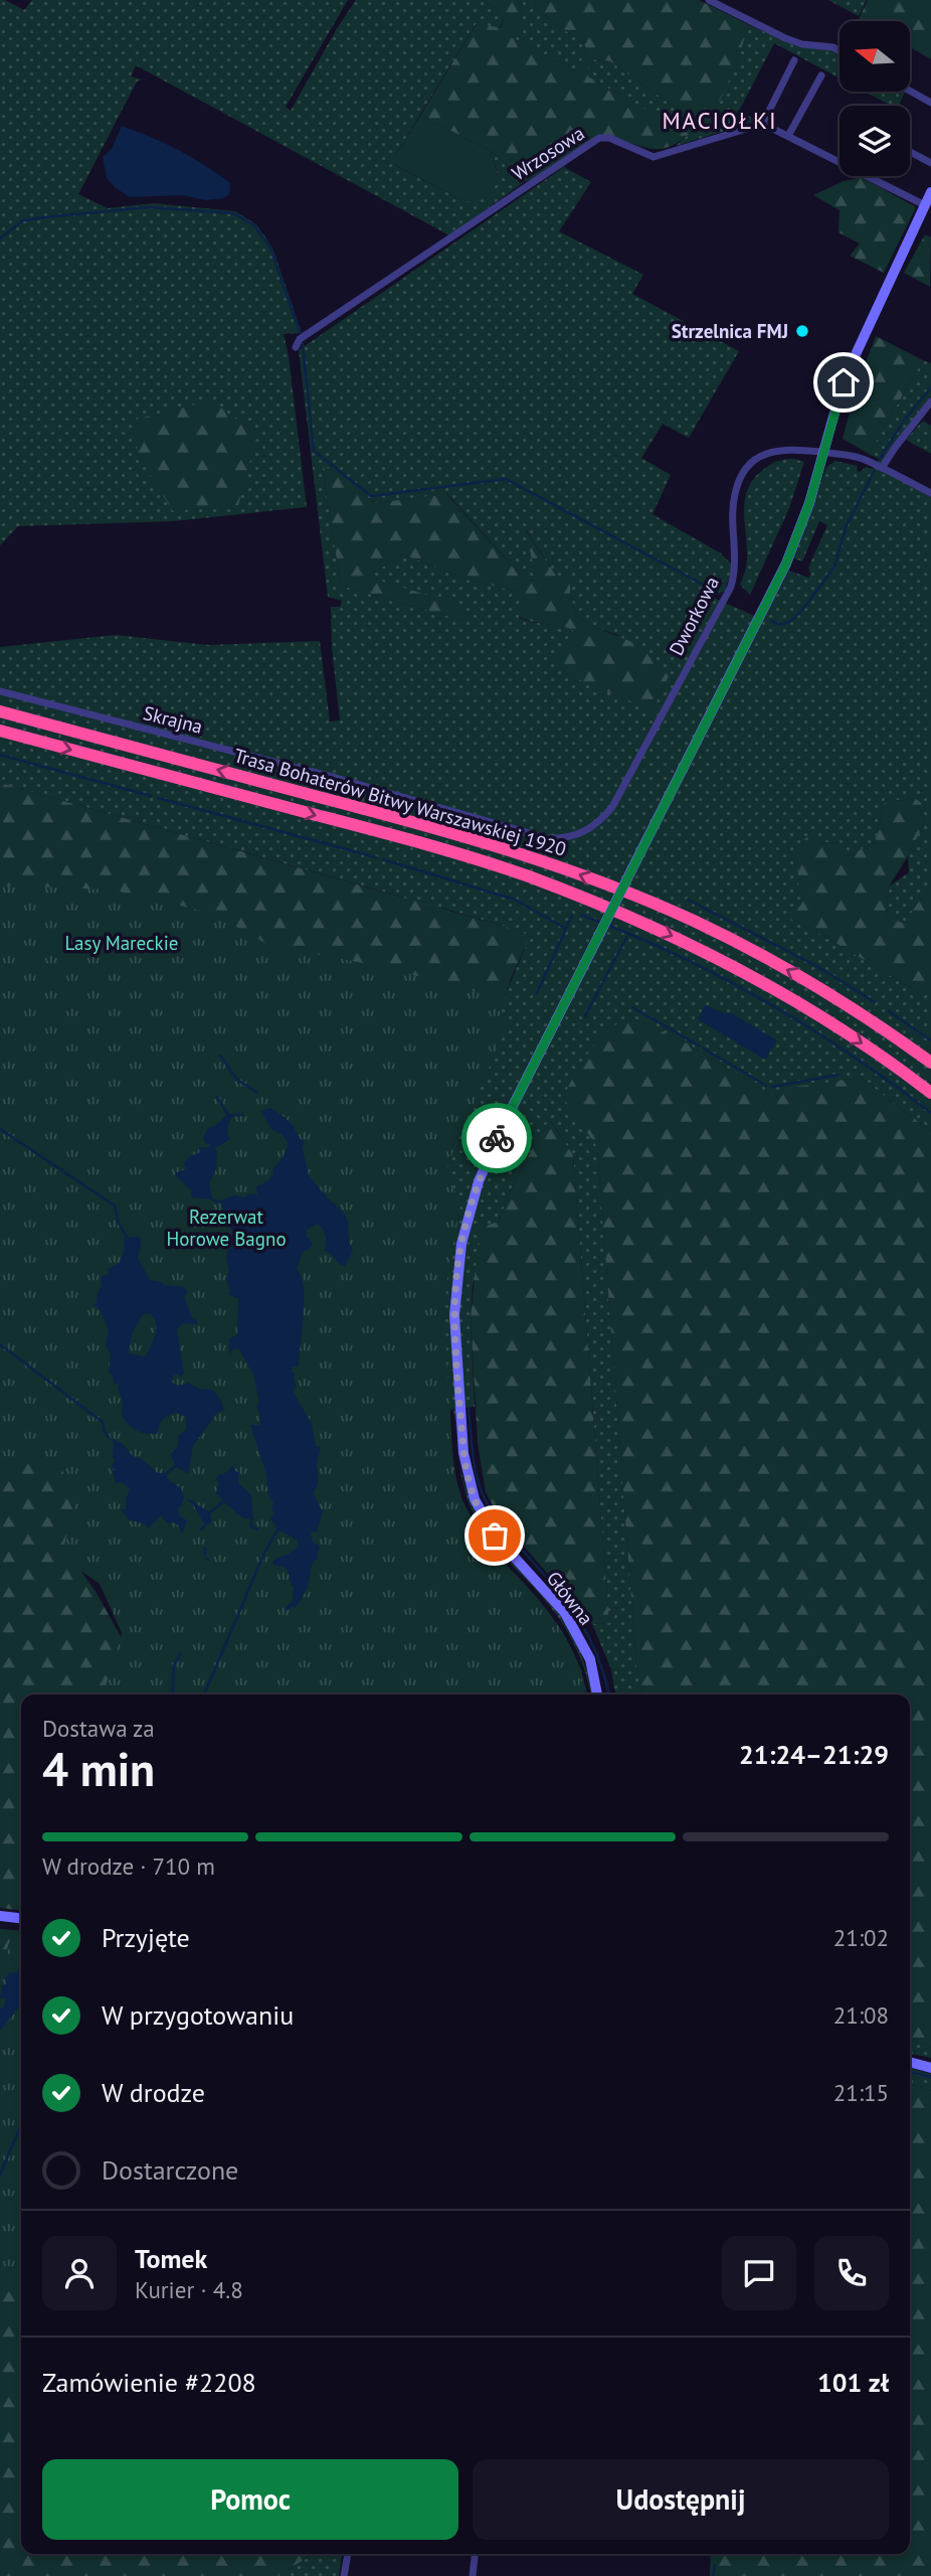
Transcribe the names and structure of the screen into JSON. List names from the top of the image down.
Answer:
{
  "streets": {
    "highway": ["Trasa Bohaterów Bitwy Warszawskiej 1920"],
    "street": [
      "Wrzosowa",
      "Dworkowa",
      "Skrajna",
      "Główna"
    ]
  },
  "crossings": [
    ["Dworkowa", "Skrajna"],
    ["Dworkowa", "Główna"]
  ],
  "districts": ["MACIOŁKI"],
  "parks": ["Lasy Mareckie", "Rezerwat Horowe Bagno"],
  "places": ["Strzelnica FMJ"],
  "north": "left",
  "page": {
    "heading": ["4 min", "Dostawa za", "21:24–21:29"],
    "panel": [
      "Tomek",
      "Kurier · 4.8",
      "Zamówienie #2208",
      "101 zł"
    ],
    "bar": "W drodze · 710 m",
    "list": [
      ["Przyjęte", "21:02"],
      ["W przygotowaniu", "21:08"],
      ["W drodze", "21:15"],
      "Dostarczone"
    ],
    "buttons": ["Pomoc", "Udostępnij"]
  }
}
